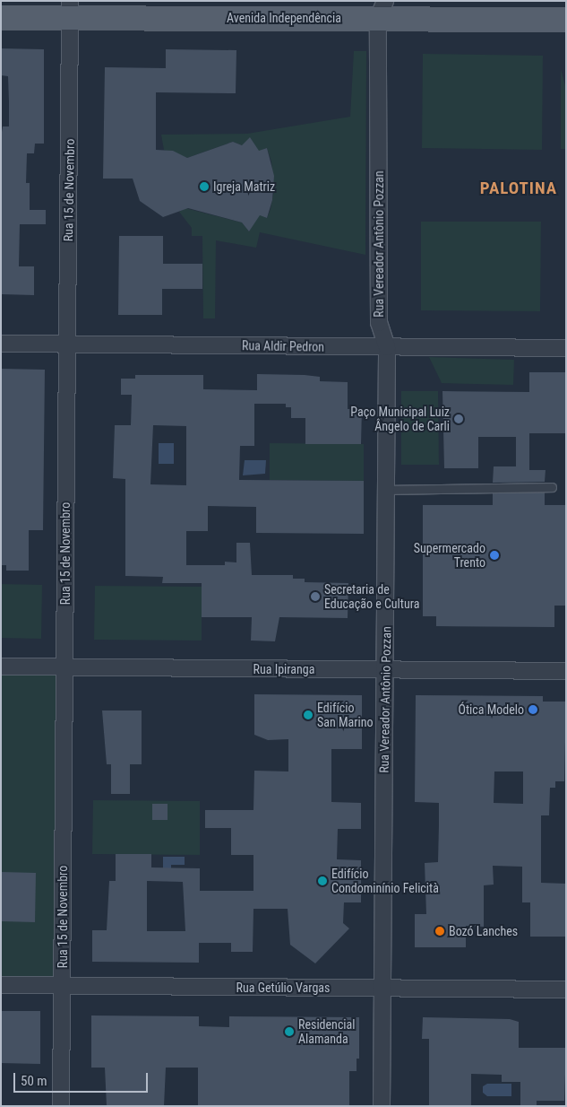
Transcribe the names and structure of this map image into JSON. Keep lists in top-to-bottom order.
{
  "streets": {
    "main road": ["Avenida Independência"],
    "street": [
      "Rua 15 de Novembro",
      "Rua Vereador Antônio Pozzan",
      "Rua Aldir Pedron",
      "Rua Ipiranga",
      "Rua Getúlio Vargas"
    ]
  },
  "crossings": [
    ["Avenida Independência", "Rua 15 de Novembro"],
    ["Avenida Independência", "Rua Vereador Antônio Pozzan"],
    ["Rua 15 de Novembro", "Rua Aldir Pedron"],
    ["Rua 15 de Novembro", "Rua Ipiranga"],
    ["Rua 15 de Novembro", "Rua Getúlio Vargas"],
    ["Rua Vereador Antônio Pozzan", "Rua Aldir Pedron"],
    ["Rua Vereador Antônio Pozzan", "Rua Ipiranga"],
    ["Rua Vereador Antônio Pozzan", "Rua Getúlio Vargas"]
  ],
  "districts": ["PALOTINA"],
  "places": [
    "Igreja Matriz",
    "Paço Municipal Luiz Ângelo de Carli",
    "Supermercado Trento",
    "Secretaria de Educação e Cultura",
    "Ótica Modelo",
    "Edifício San Marino",
    "Edifício Condominínio Felicità",
    "Bozó Lanches",
    "Residencial Alamanda"
  ],
  "scale_bar": "50 m"
}
